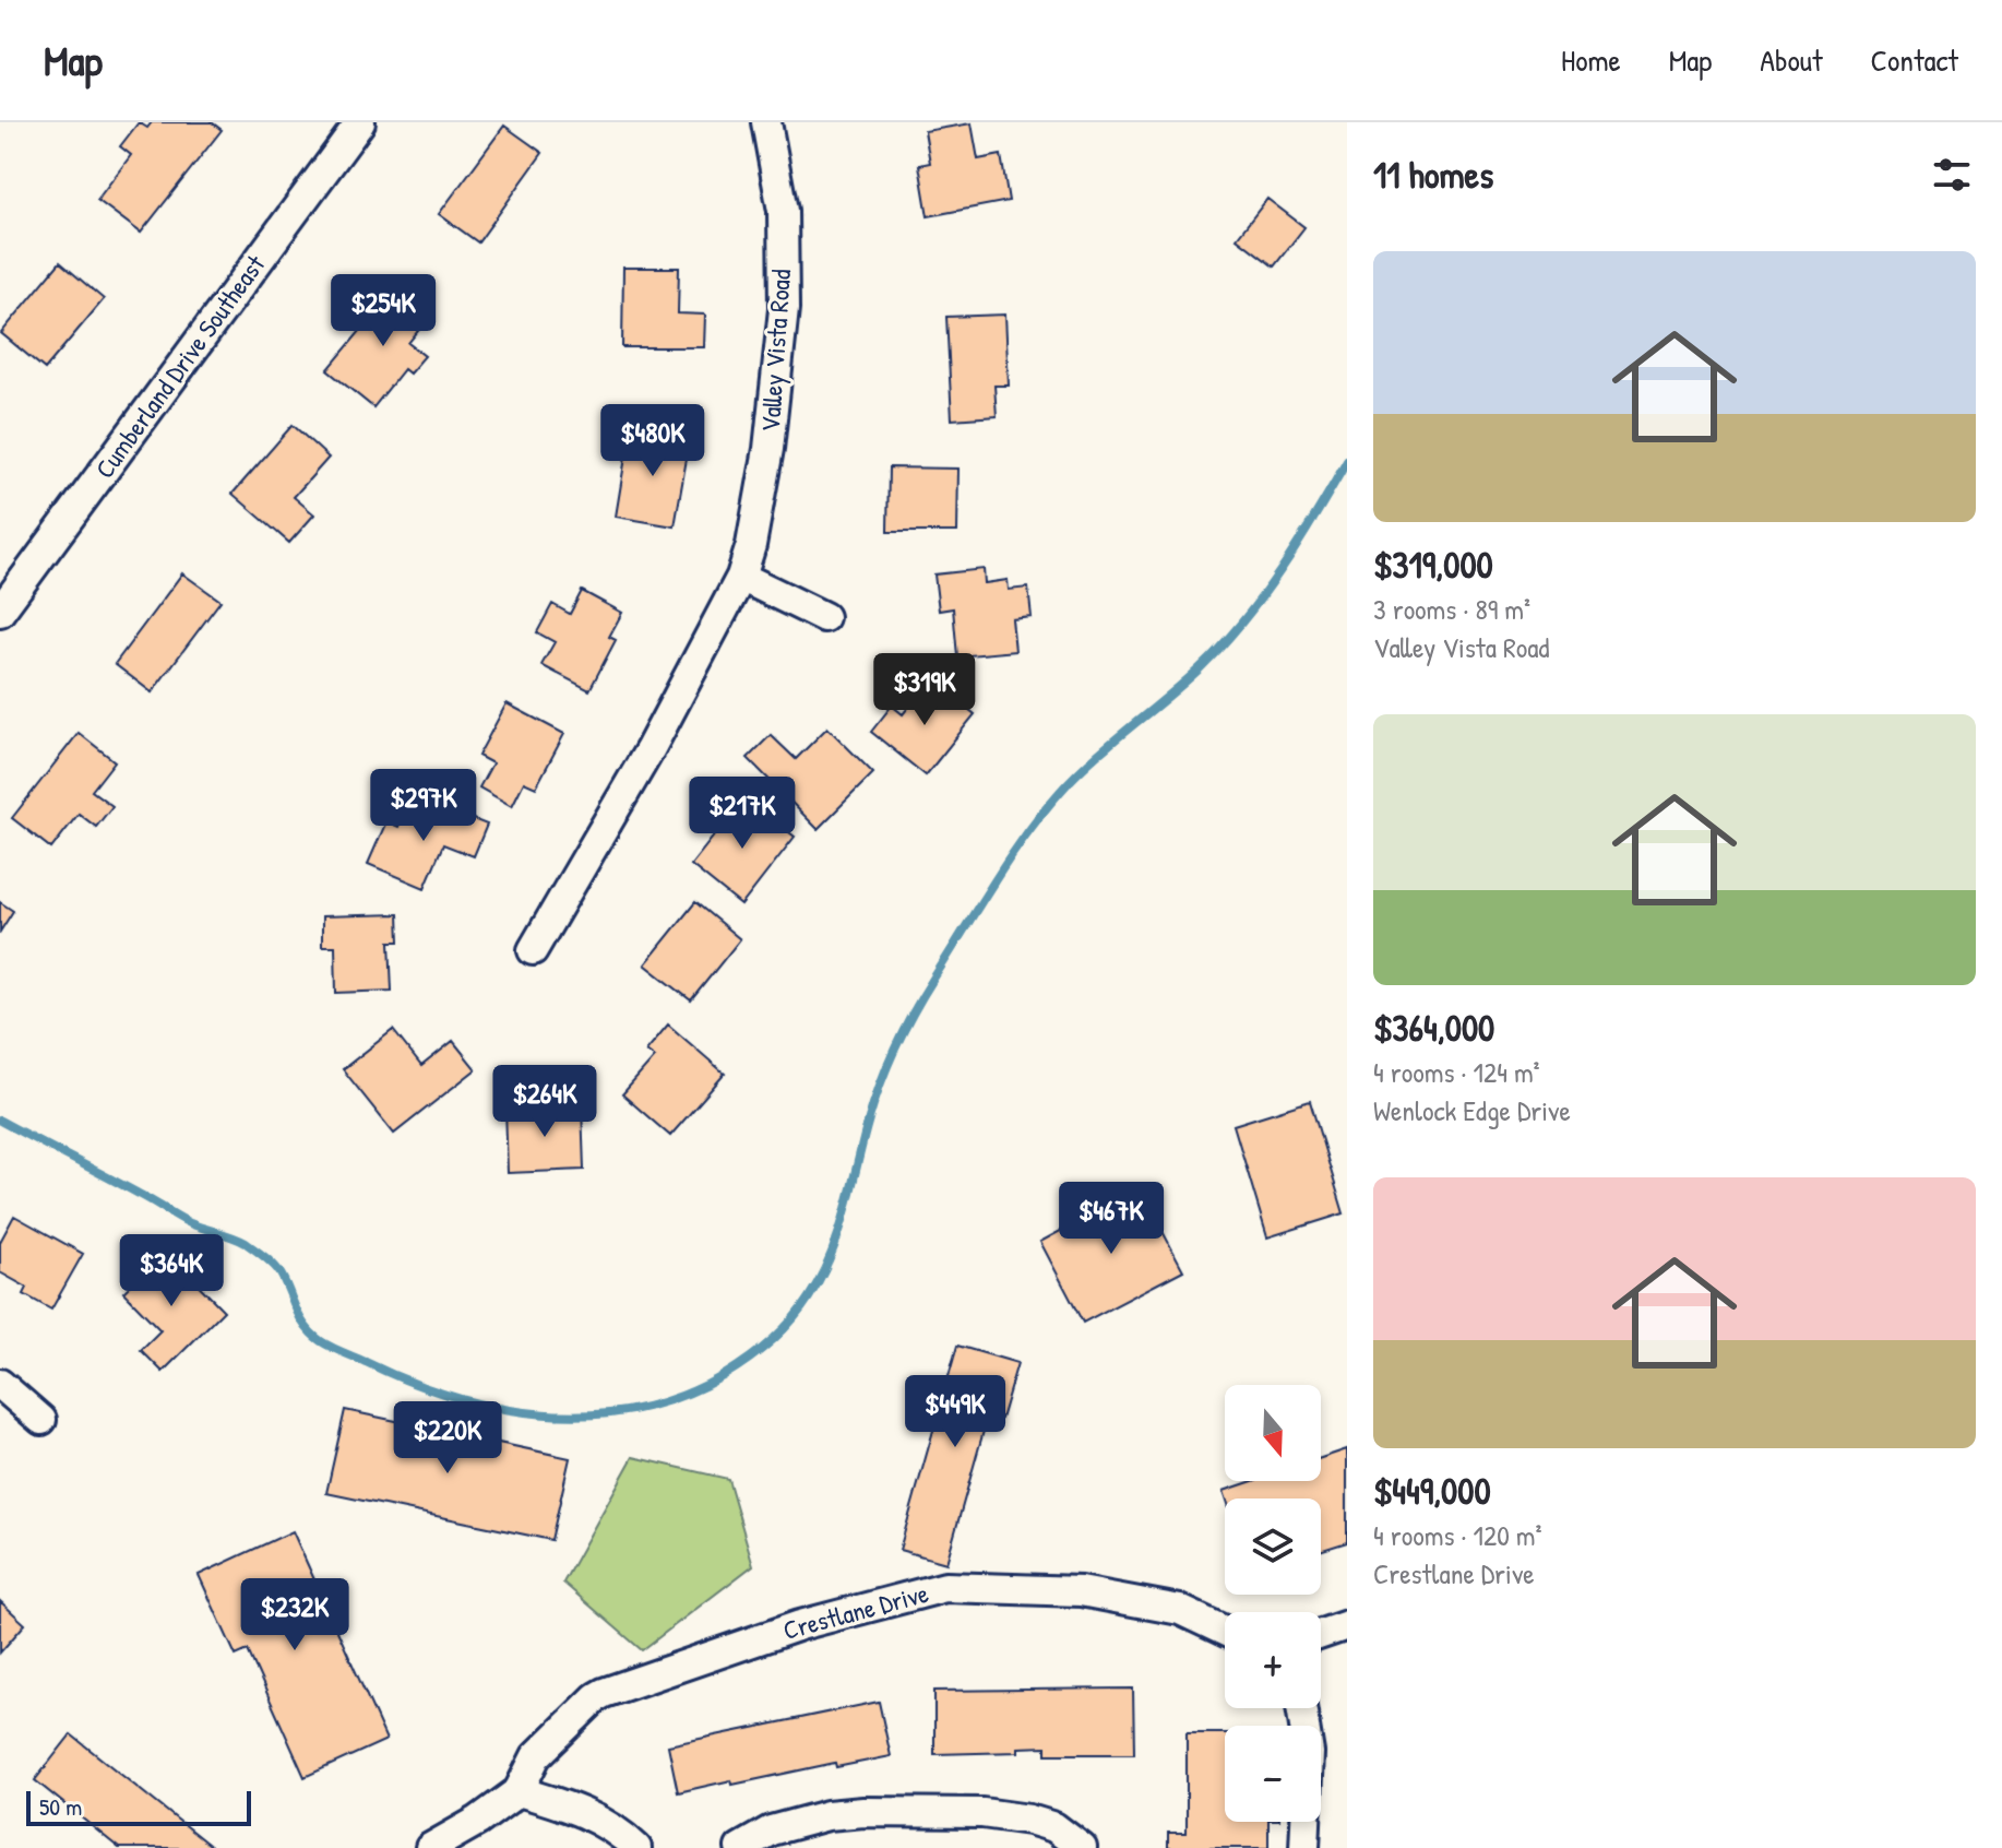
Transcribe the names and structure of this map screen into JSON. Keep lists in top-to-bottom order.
{
  "streets": {
    "street": ["Valley Vista Road", "Cumberland Drive Southeast", "Crestlane Drive"]
  },
  "scale_bar": "50 m",
  "north": "bottom",
  "page": {
    "header": "Map",
    "nav": [
      "Home",
      "Map",
      "About",
      "Contact"
    ],
    "heading": "11 homes",
    "list": [
      {
        "name": "$319,000",
        "note": "3 rooms · 89 m² · Valley Vista Road"
      },
      {
        "name": "$364,000",
        "note": "4 rooms · 124 m² · Wenlock Edge Drive"
      },
      {
        "name": "$449,000",
        "note": "4 rooms · 120 m² · Crestlane Drive"
      }
    ],
    "price": [
      "$254K",
      "$480K",
      "$319K",
      "$297K",
      "$217K",
      "$264K",
      "$467K",
      "$364K",
      "$449K",
      "$220K",
      "$232K"
    ],
    "map_buttons": ["+", "−"],
    "scale": "50 m"
  }
}
